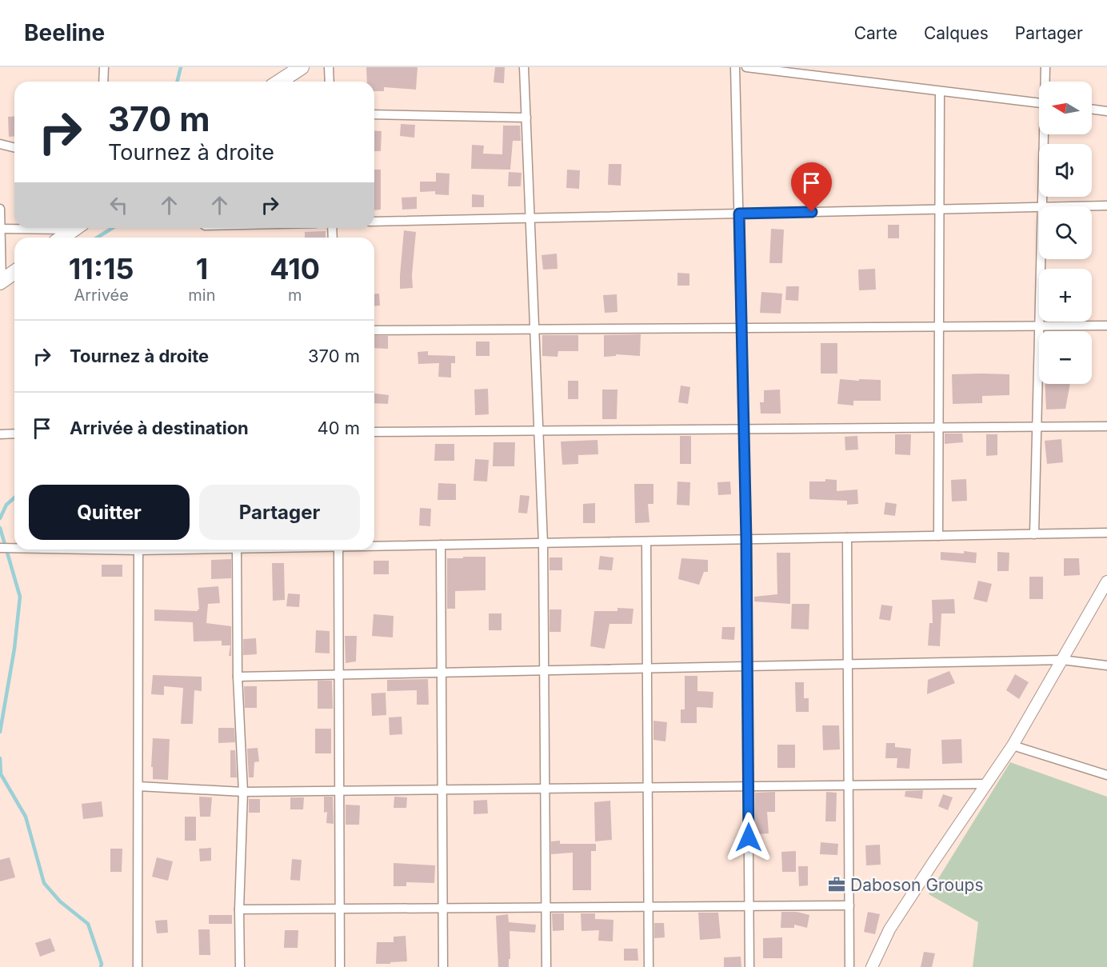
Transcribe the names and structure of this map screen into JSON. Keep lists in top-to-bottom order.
{
  "places": {
    "office": ["Daboson Groups"]
  },
  "north": "left",
  "page": {
    "header": "Beeline",
    "nav": ["Carte", "Calques", "Partager"],
    "map_buttons": ["+", "−"],
    "turn": ["370 m", "Tournez à droite"],
    "eta": [
      "11:15",
      "Arrivée",
      "1",
      "min",
      "410",
      "m"
    ],
    "list": [
      {
        "name": "Tournez à droite",
        "value": "370 m"
      },
      {
        "name": "Arrivée à destination",
        "value": "40 m"
      }
    ],
    "buttons": ["Quitter", "Partager"]
  }
}
